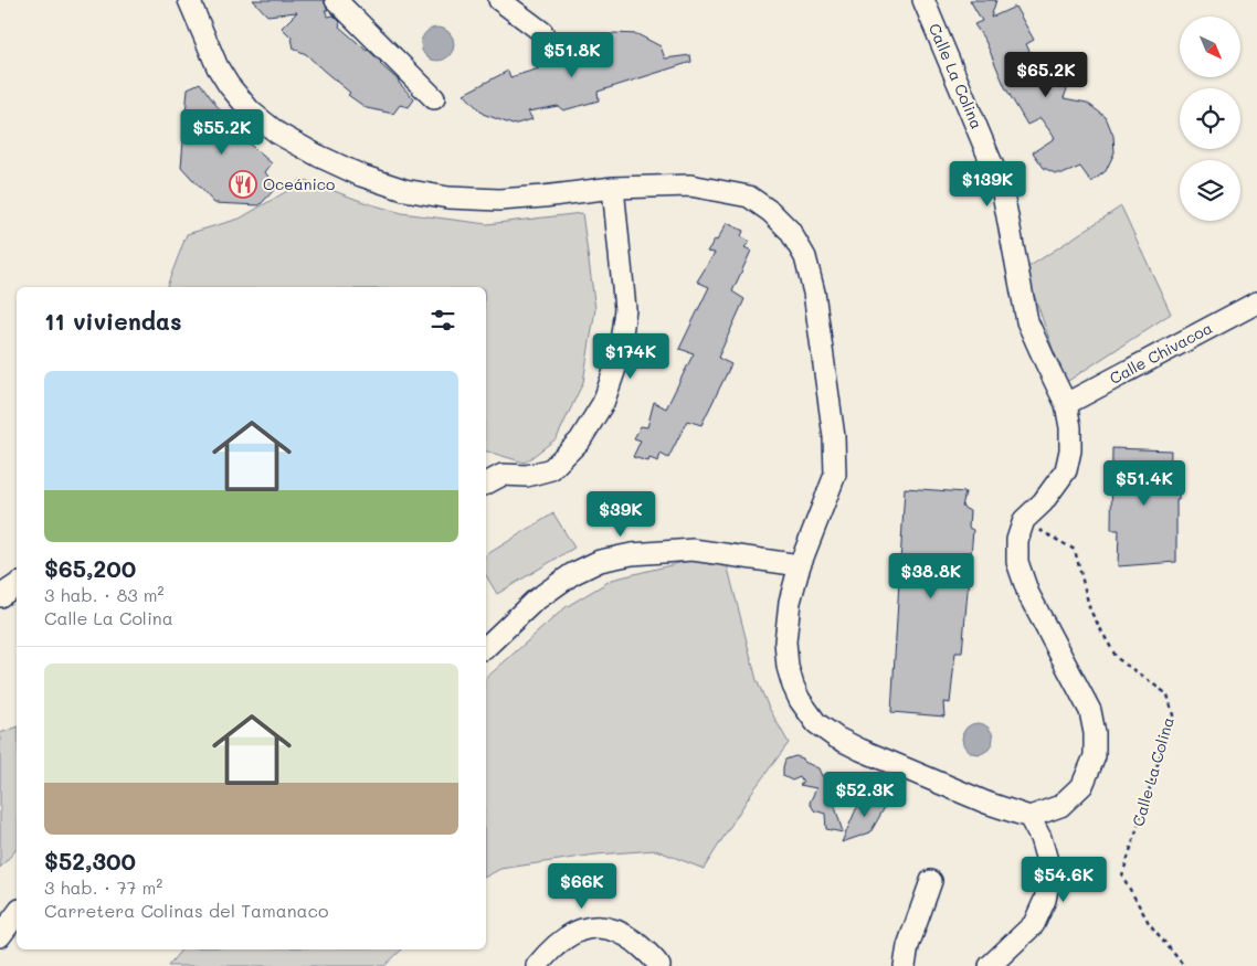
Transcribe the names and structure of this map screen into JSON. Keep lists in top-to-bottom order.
{
  "streets": {
    "street": ["Calle La Colina", "Calle Chivacoa"]
  },
  "crossings": [
    ["Calle La Colina", "Calle Chivacoa"]
  ],
  "places": {
    "restaurant": ["Oceánico"]
  },
  "north": "bottom right",
  "page": {
    "price": [
      "$51.8K",
      "$65.2K",
      "$55.2K",
      "$139K",
      "$174K",
      "$51.4K",
      "$39K",
      "$38.8K",
      "$52.3K",
      "$54.6K",
      "$66K"
    ],
    "heading": "11 viviendas",
    "list": [
      {
        "name": "$65,200",
        "note": "3 hab. · 83 m² · Calle La Colina"
      },
      {
        "name": "$52,300",
        "note": "3 hab. · 77 m² · Carretera Colinas del Tamanaco"
      }
    ]
  }
}
